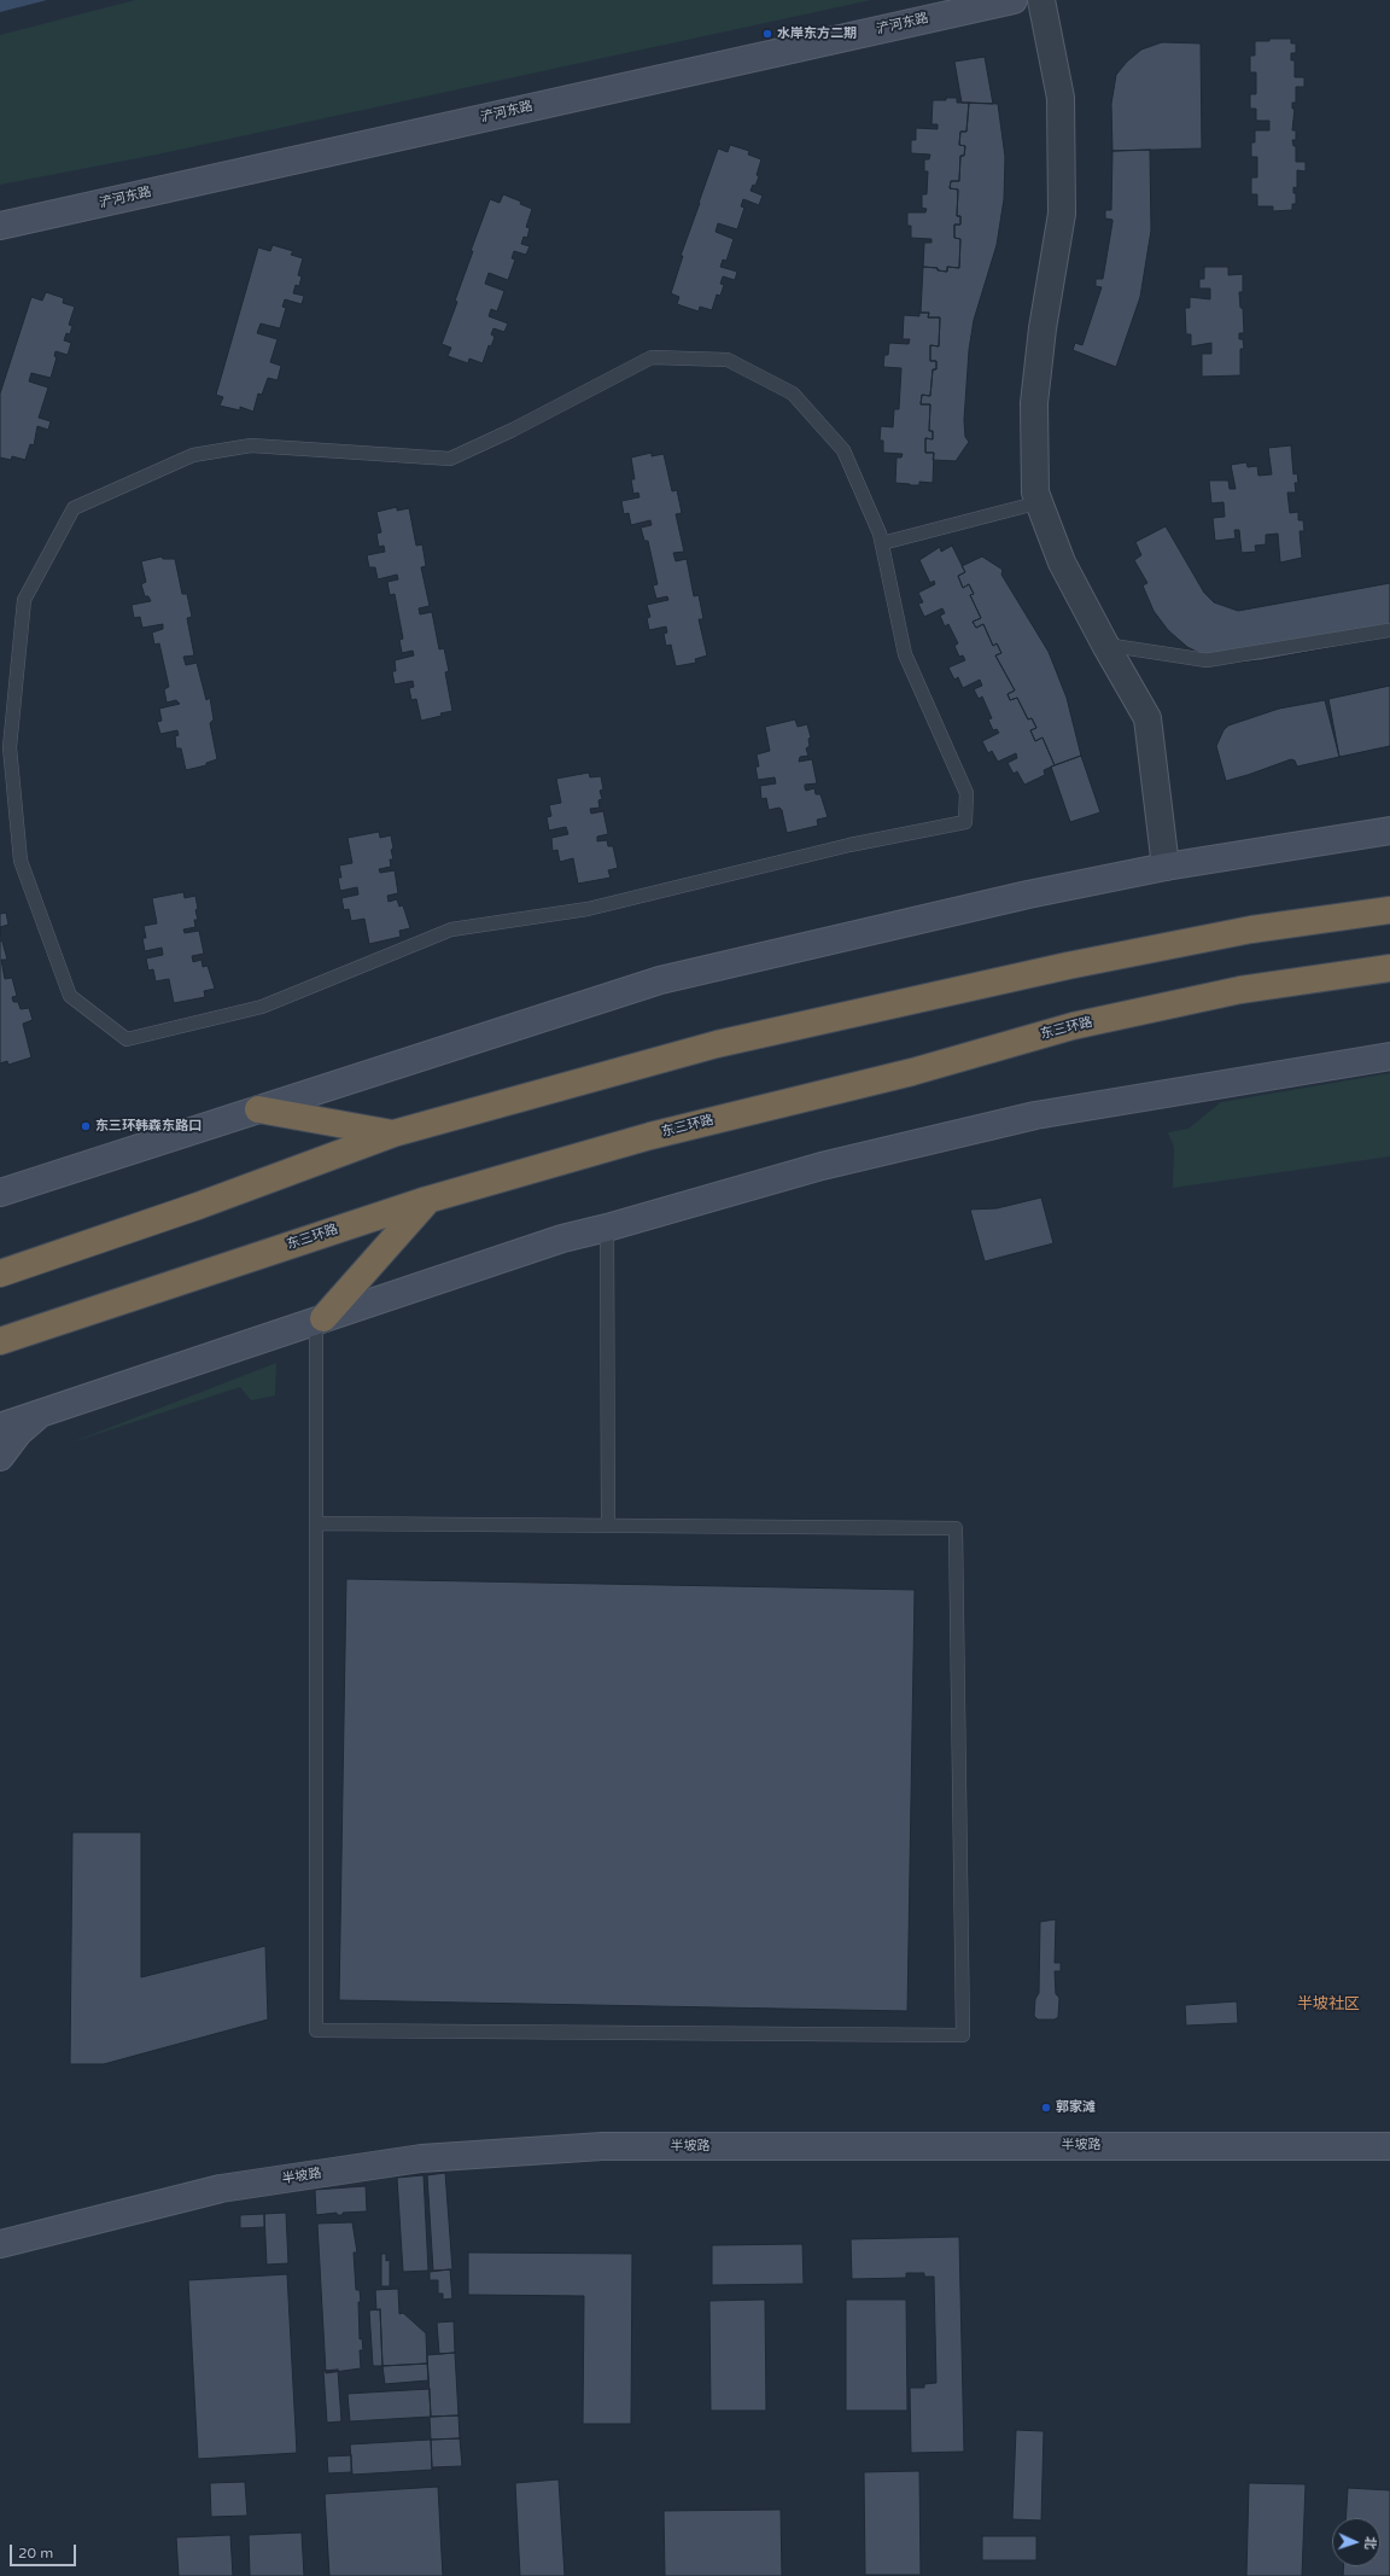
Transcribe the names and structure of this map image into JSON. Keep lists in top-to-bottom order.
{
  "streets": {
    "highway": ["东三环路"],
    "main road": ["浐河东路", "半坡路"]
  },
  "districts": ["半坡社区"],
  "places": ["水岸东方二期", "东三环韩森东路口", "郭家滩"],
  "scale_bar": "20 m",
  "north": "right"
}
